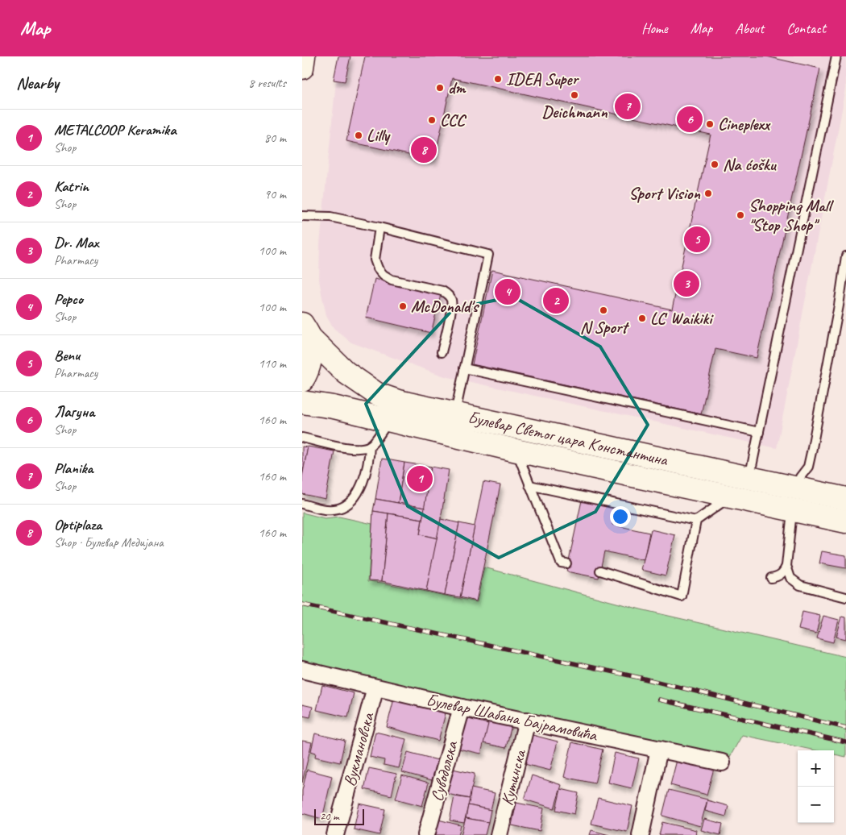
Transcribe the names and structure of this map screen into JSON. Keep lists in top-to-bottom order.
{
  "streets": {
    "main road": ["Булевар Светог цара Константина"],
    "street": [
      "Булевар Шабана Бајрамовића",
      "Вукмановска",
      "Суводолска",
      "Кутинска"
    ]
  },
  "crossings": [
    ["Булевар Шабана Бајрамовића", "Вукмановска"],
    ["Булевар Шабана Бајрамовића", "Суводолска"],
    ["Булевар Шабана Бајрамовића", "Кутинска"]
  ],
  "places": [
    "IDEA Super",
    "dm",
    "Deichmann",
    "CCC",
    "Cineplexx",
    "Lilly",
    "Na ćošku",
    "Sport Vision",
    "Shopping Mall \"Stop Shop\"",
    "McDonald's",
    "N Sport",
    "LC Waikiki"
  ],
  "scale_bar": "20 m",
  "page": {
    "header": "Map",
    "nav": [
      "Home",
      "Map",
      "About",
      "Contact"
    ],
    "heading": ["Nearby", "8 results"],
    "pins": [
      "7",
      "6",
      "8",
      "5",
      "3",
      "4",
      "2",
      "1"
    ],
    "list": [
      {
        "mark": "1",
        "name": "METALCOOP Keramika",
        "note": "Shop",
        "value": "80 m"
      },
      {
        "mark": "2",
        "name": "Katrin",
        "note": "Shop",
        "value": "90 m"
      },
      {
        "mark": "3",
        "name": "Dr. Max",
        "note": "Pharmacy",
        "value": "100 m"
      },
      {
        "mark": "4",
        "name": "Pepco",
        "note": "Shop",
        "value": "100 m"
      },
      {
        "mark": "5",
        "name": "Benu",
        "note": "Pharmacy",
        "value": "110 m"
      },
      {
        "mark": "6",
        "name": "Лагуна",
        "note": "Shop",
        "value": "160 m"
      },
      {
        "mark": "7",
        "name": "Planika",
        "note": "Shop",
        "value": "160 m"
      },
      {
        "mark": "8",
        "name": "Optiplaza",
        "note": "Shop · Булевар Медијана",
        "value": "160 m"
      }
    ],
    "map_buttons": ["+", "−"],
    "scale": "20 m"
  }
}
